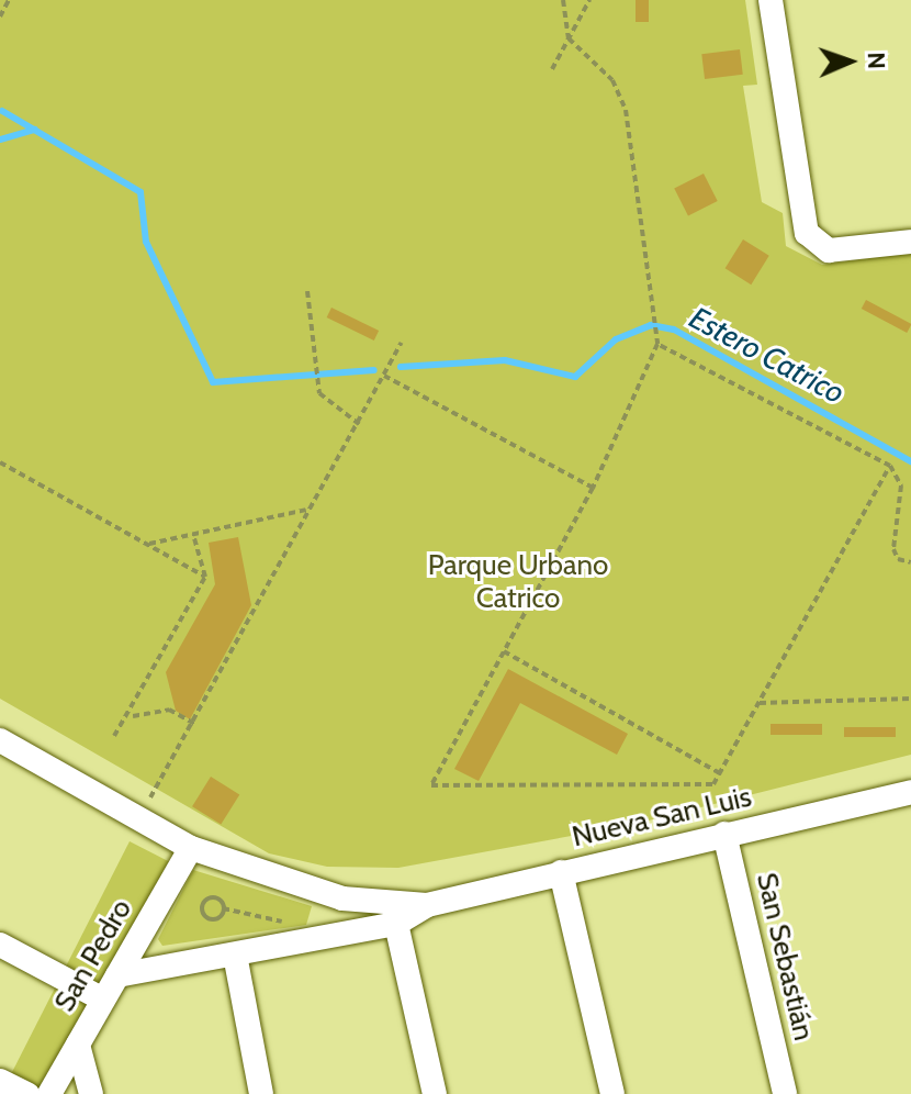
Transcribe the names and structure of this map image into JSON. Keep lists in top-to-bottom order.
{
  "streets": {
    "street": ["Nueva San Luis", "San Pedro", "San Sebastián"]
  },
  "crossings": [
    ["Nueva San Luis", "San Pedro"],
    ["Nueva San Luis", "San Sebastián"]
  ],
  "water": ["Estero Catrico"],
  "parks": ["Parque Urbano Catrico"],
  "north": "right"
}
